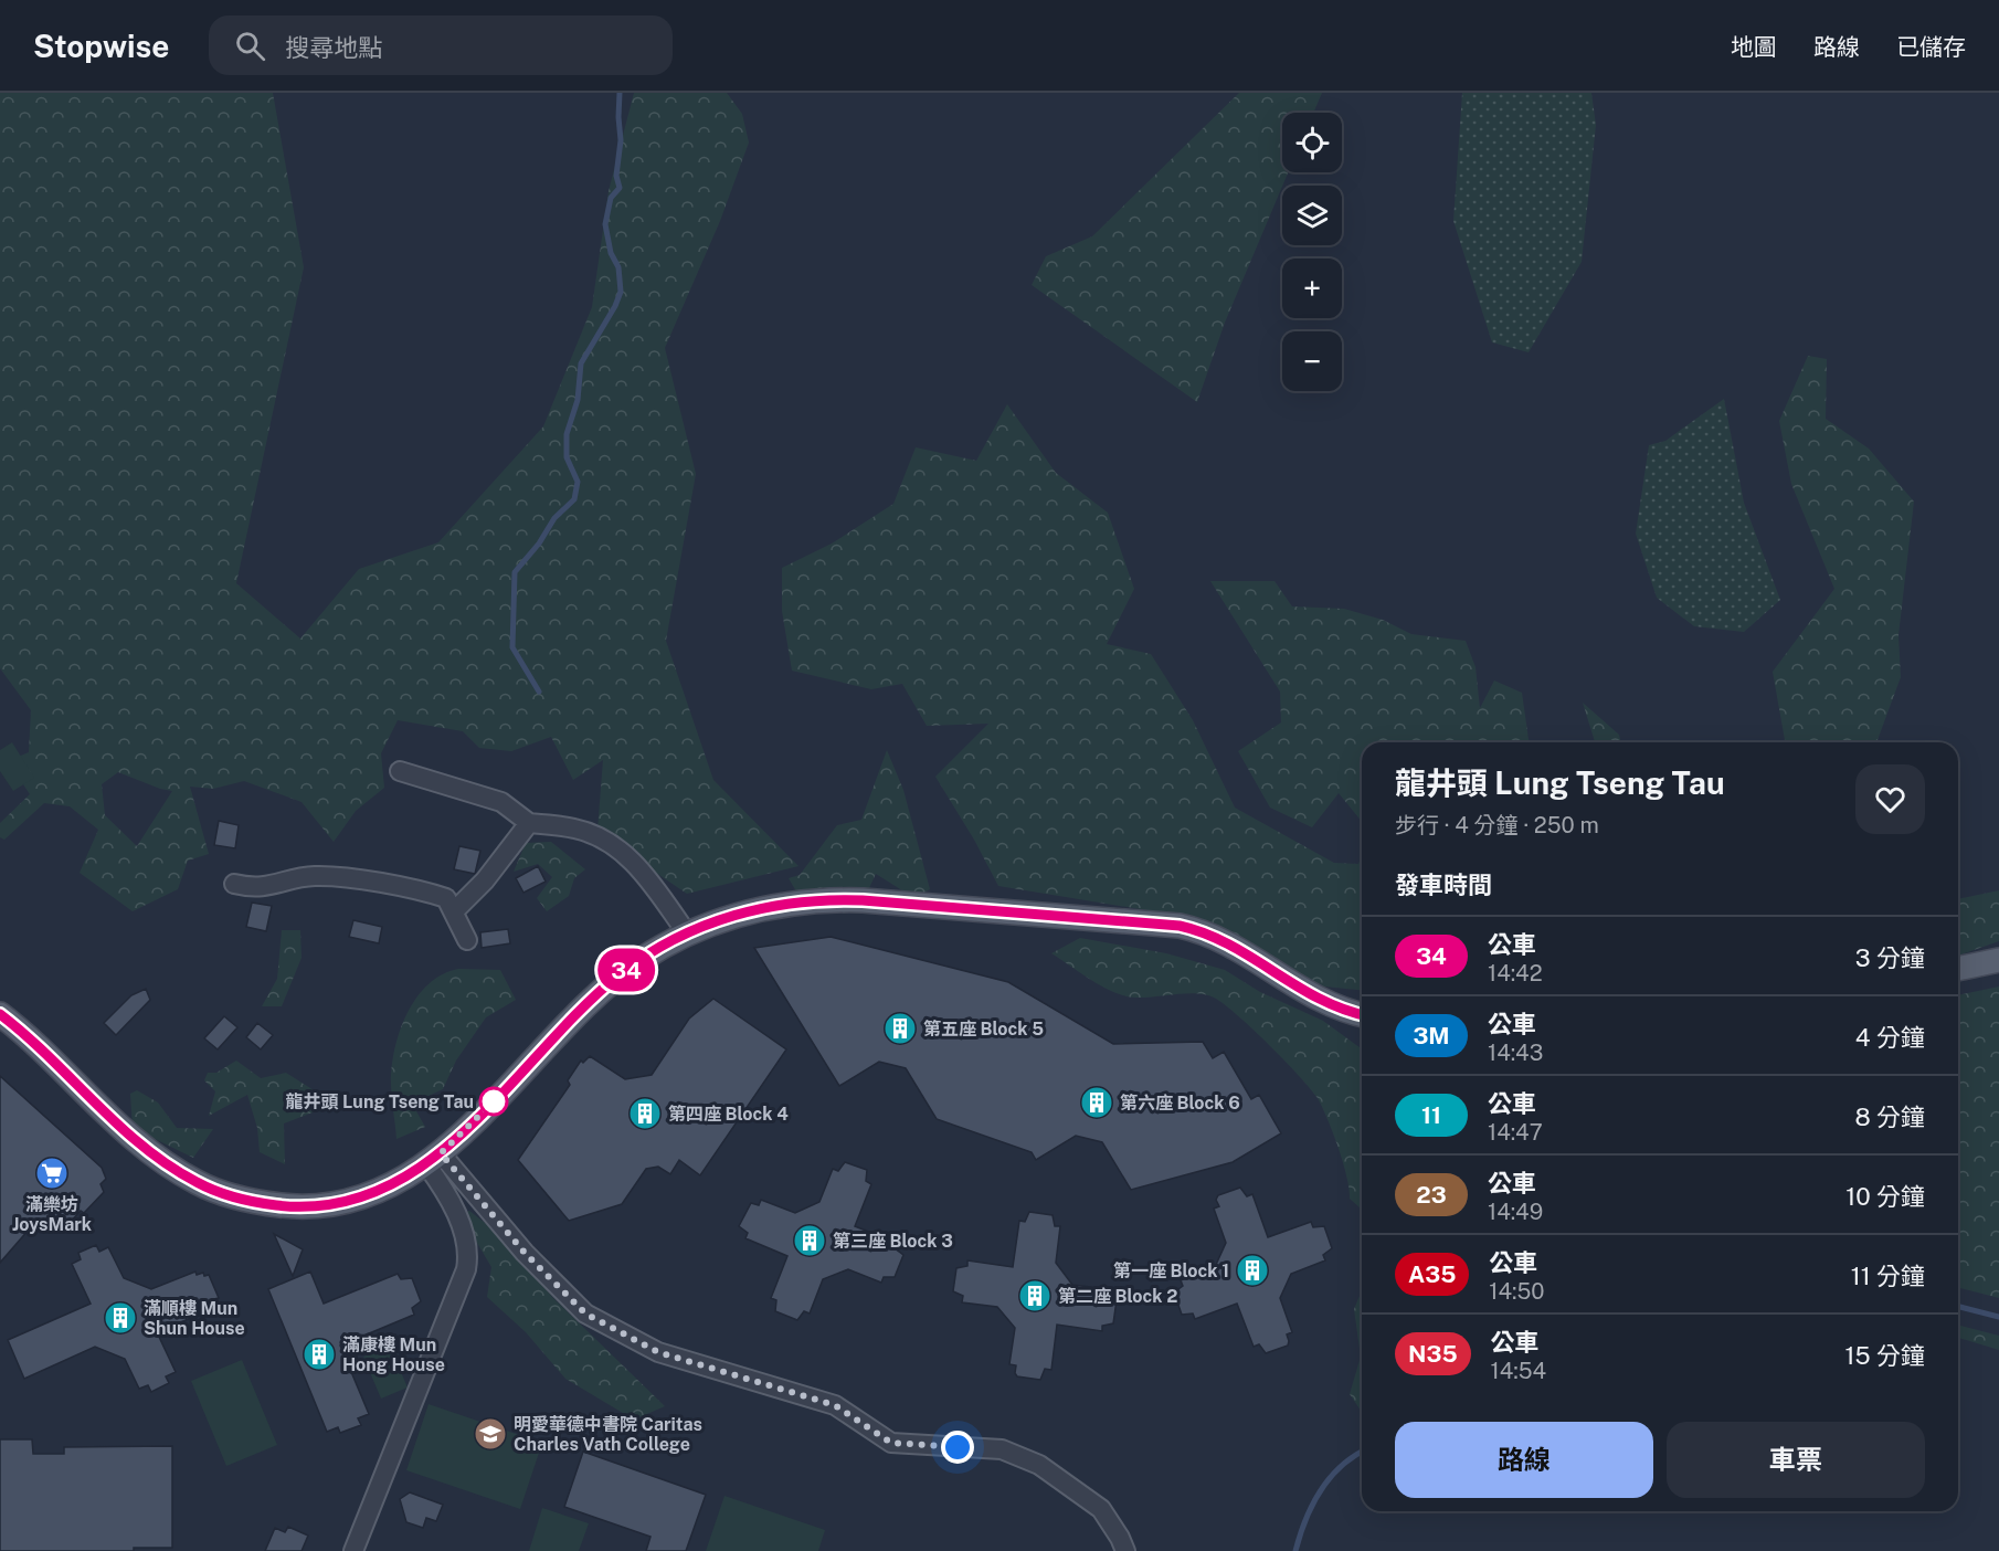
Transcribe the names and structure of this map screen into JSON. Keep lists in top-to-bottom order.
{
  "places": {
    "building": [
      "第五座 Block 5",
      "第六座 Block 6",
      "第四座 Block 4",
      "第三座 Block 3",
      "第一座 Block 1",
      "第二座 Block 2",
      "滿順樓 Mun Shun House",
      "滿康樓 Mun Hong House"
    ],
    "other": ["龍井頭 Lung Tseng Tau"],
    "supermarket": ["滿樂坊 JoysMark"],
    "school or university": ["明愛華德中書院 Caritas Charles Vath College"]
  },
  "lines": ["bus line 34"],
  "page": {
    "header": "Stopwise",
    "search": "搜尋地點",
    "nav": ["地圖", "路線", "已儲存"],
    "on_map": "34",
    "map_buttons": ["+", "−"],
    "heading": [
      ["龍井頭 Lung Tseng Tau", "步行 · 4 分鐘 · 250 m"],
      "發車時間"
    ],
    "list": [
      {
        "mark": "34",
        "name": "公車",
        "note": "14:42",
        "value": "3 分鐘"
      },
      {
        "mark": "3M",
        "name": "公車",
        "note": "14:43",
        "value": "4 分鐘"
      },
      {
        "mark": "11",
        "name": "公車",
        "note": "14:47",
        "value": "8 分鐘"
      },
      {
        "mark": "23",
        "name": "公車",
        "note": "14:49",
        "value": "10 分鐘"
      },
      {
        "mark": "A35",
        "name": "公車",
        "note": "14:50",
        "value": "11 分鐘"
      },
      {
        "mark": "N35",
        "name": "公車",
        "note": "14:54",
        "value": "15 分鐘"
      }
    ],
    "buttons": ["路線", "車票"]
  }
}
